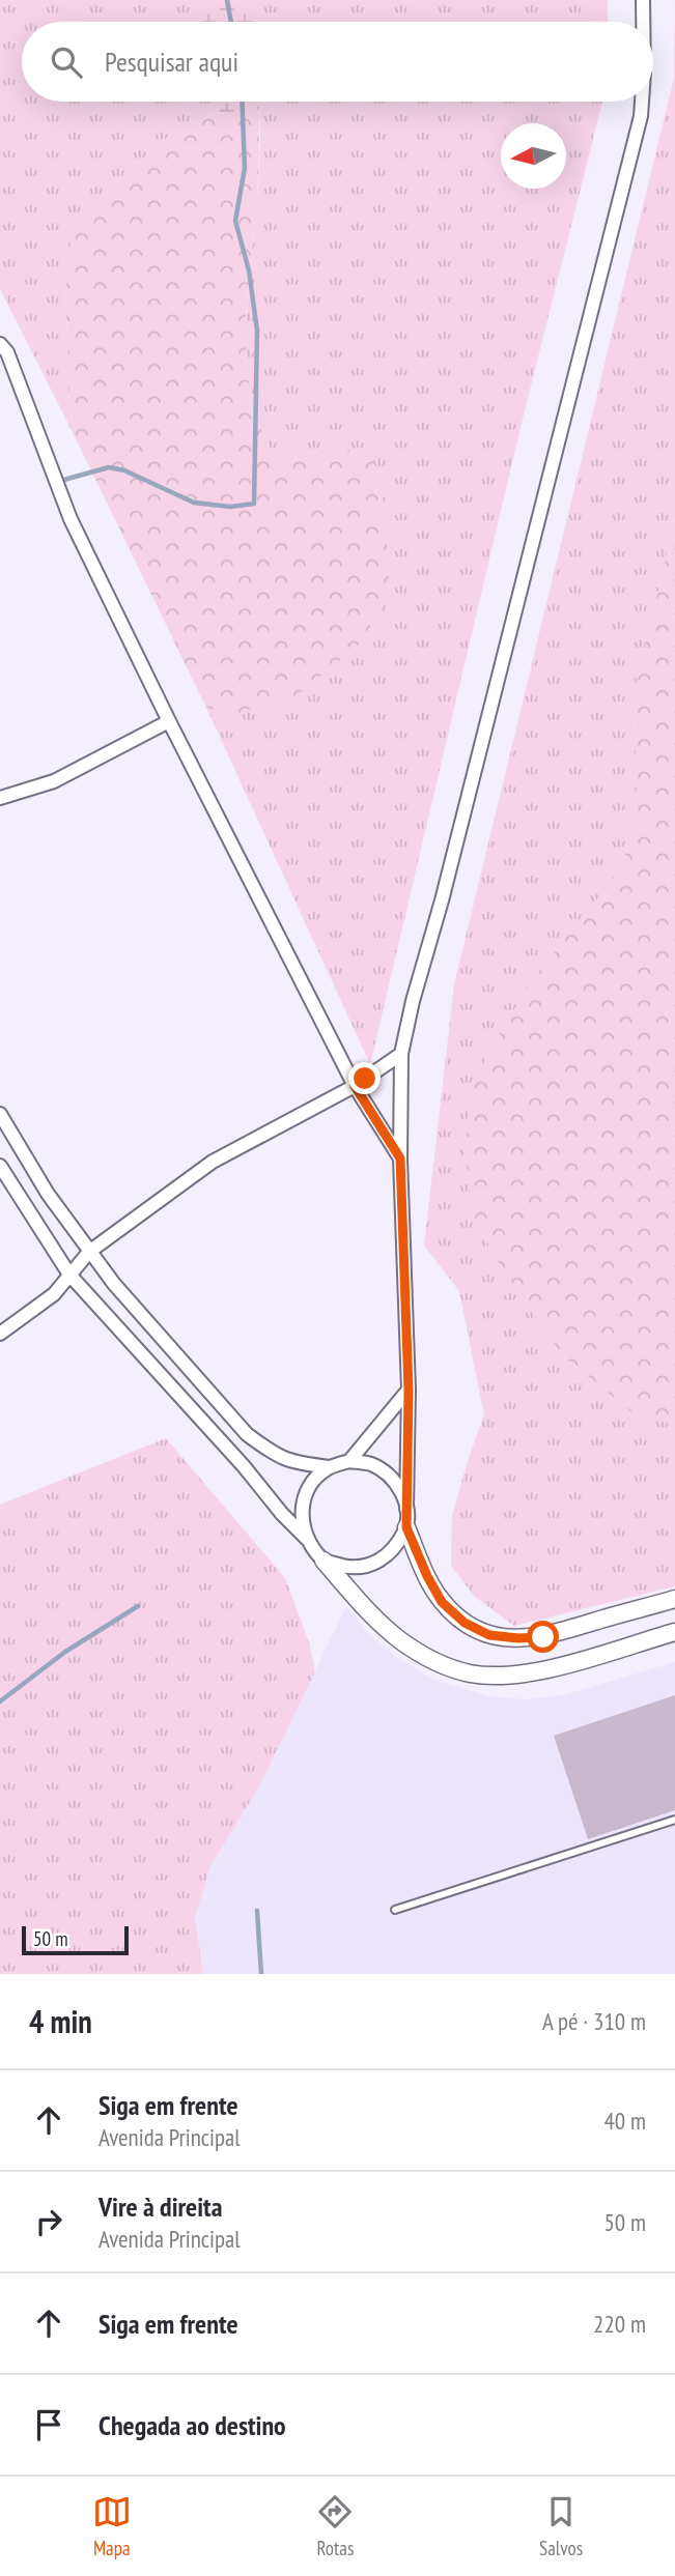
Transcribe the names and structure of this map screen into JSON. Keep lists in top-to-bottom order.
{
  "scale_bar": "50 m",
  "north": "left",
  "page": {
    "search": "Pesquisar aqui",
    "scale": "50 m",
    "heading": ["4 min", "A pé · 310 m"],
    "list": [
      ["Siga em frente", "Avenida Principal", "40 m"],
      ["Vire à direita", "Avenida Principal", "50 m"],
      ["Siga em frente", "220 m"],
      "Chegada ao destino"
    ],
    "nav": ["Mapa", "Rotas", "Salvos"]
  }
}
